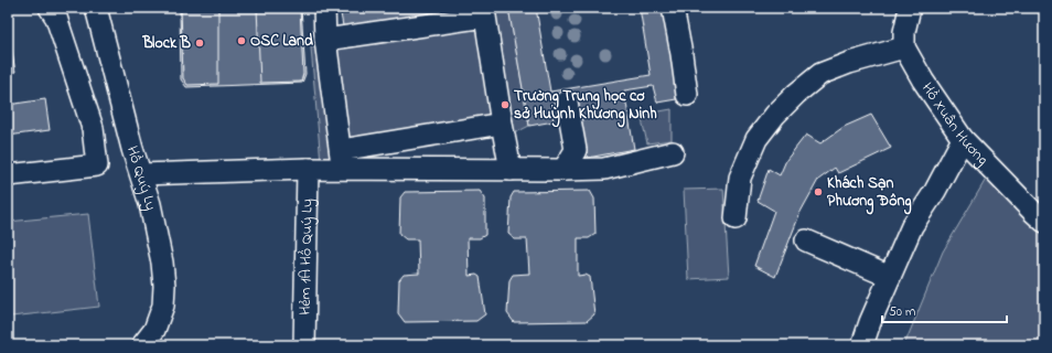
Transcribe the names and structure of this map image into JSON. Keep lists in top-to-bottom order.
{
  "streets": {
    "street": ["Hồ Xuân Hương", "Hồ Quý Ly", "Hẻm 1A Hồ Quý Ly"]
  },
  "places": [
    "OSC Land",
    "Block B",
    "Trường Trung học cơ sở Huỳnh Khương Ninh",
    "Khách Sạn Phương Đông"
  ],
  "scale_bar": "50 m"
}
